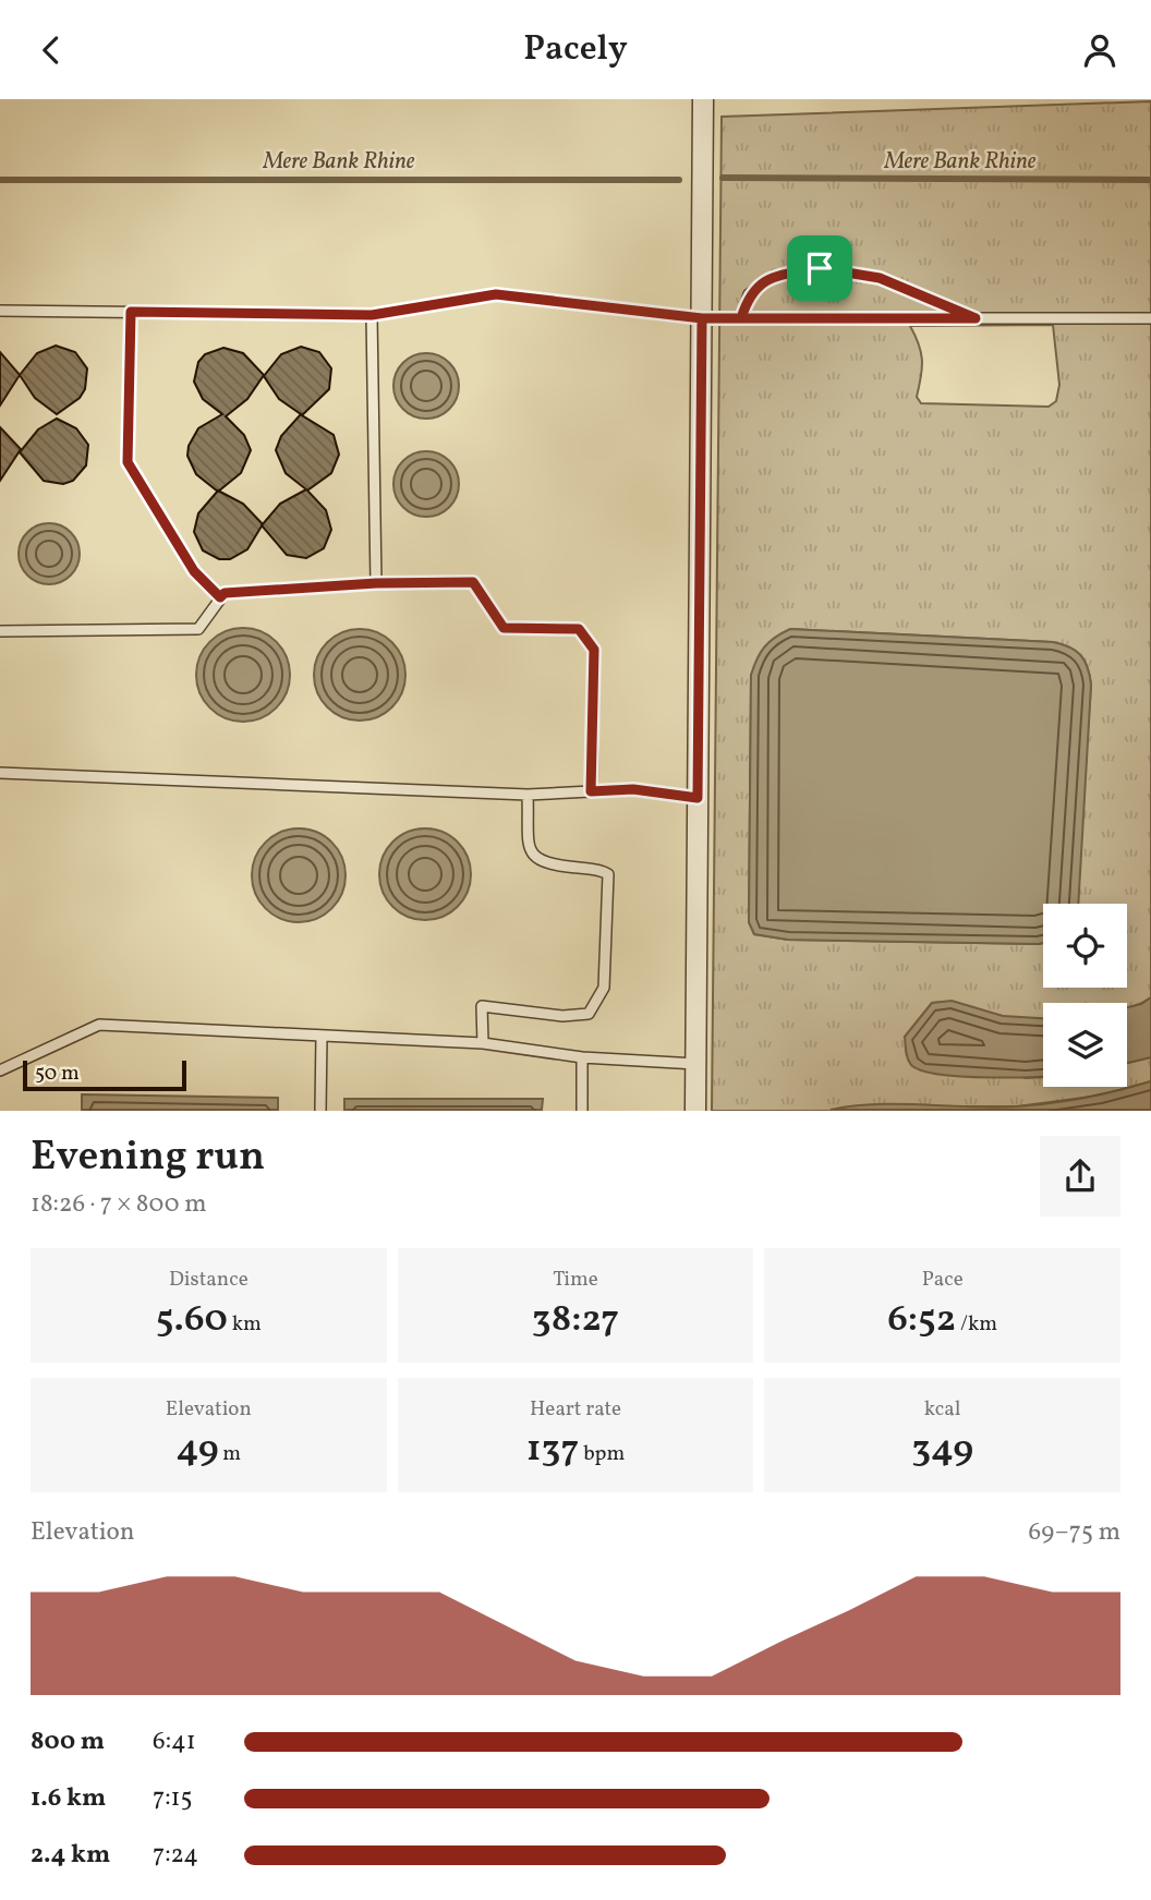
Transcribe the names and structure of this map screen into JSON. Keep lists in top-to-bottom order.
{
  "water": ["Mere Bank Rhine"],
  "scale_bar": "50 m",
  "page": {
    "header": "Pacely",
    "scale": "50 m",
    "heading": ["Evening run", "18:26 · 7 × 800 m"],
    "stats": [
      ["Distance", "5.60 km"],
      ["Time", "38:27"],
      ["Pace", "6:52 /km"],
      ["Elevation", "49 m"],
      ["Heart rate", "137 bpm"],
      ["kcal", "349"]
    ],
    "chart": ["Elevation", "69–75 m"],
    "list": [
      {
        "name": "800 m",
        "note": "6:41"
      },
      {
        "name": "1.6 km",
        "note": "7:15"
      },
      {
        "name": "2.4 km",
        "note": "7:24"
      }
    ]
  }
}
